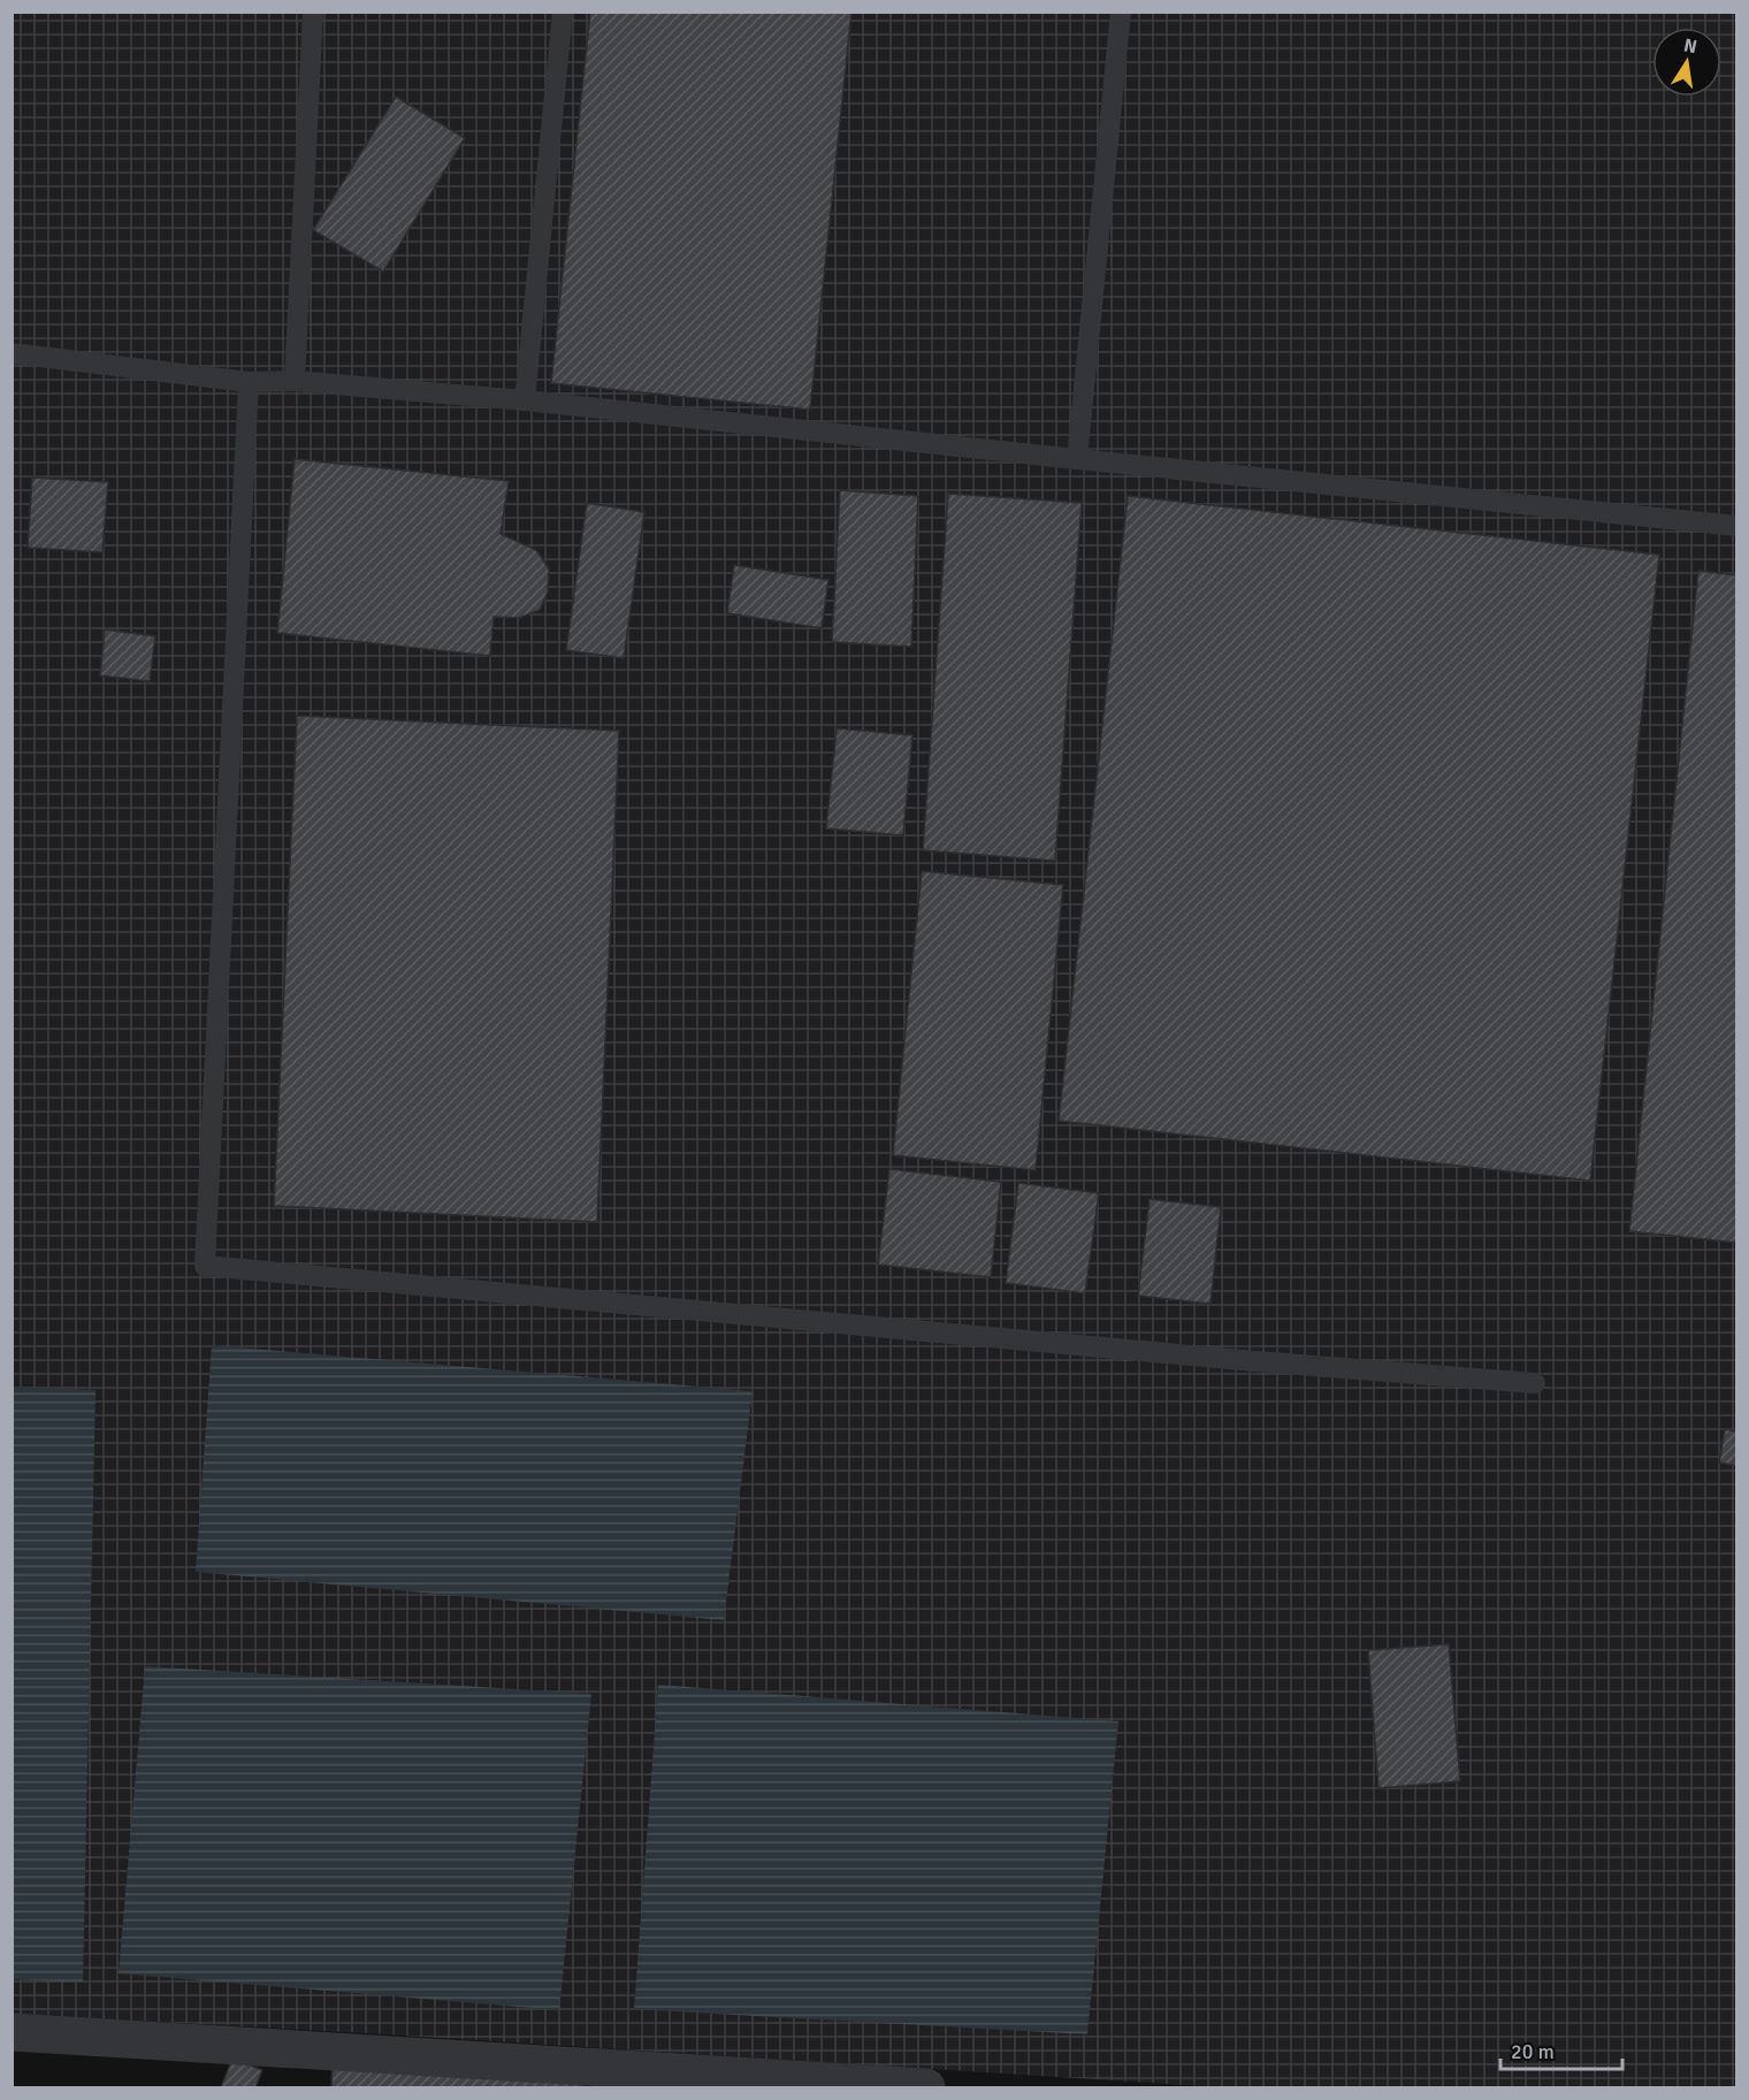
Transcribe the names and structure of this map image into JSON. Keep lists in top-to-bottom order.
{
  "scale_bar": "20 m",
  "north": "top"
}
